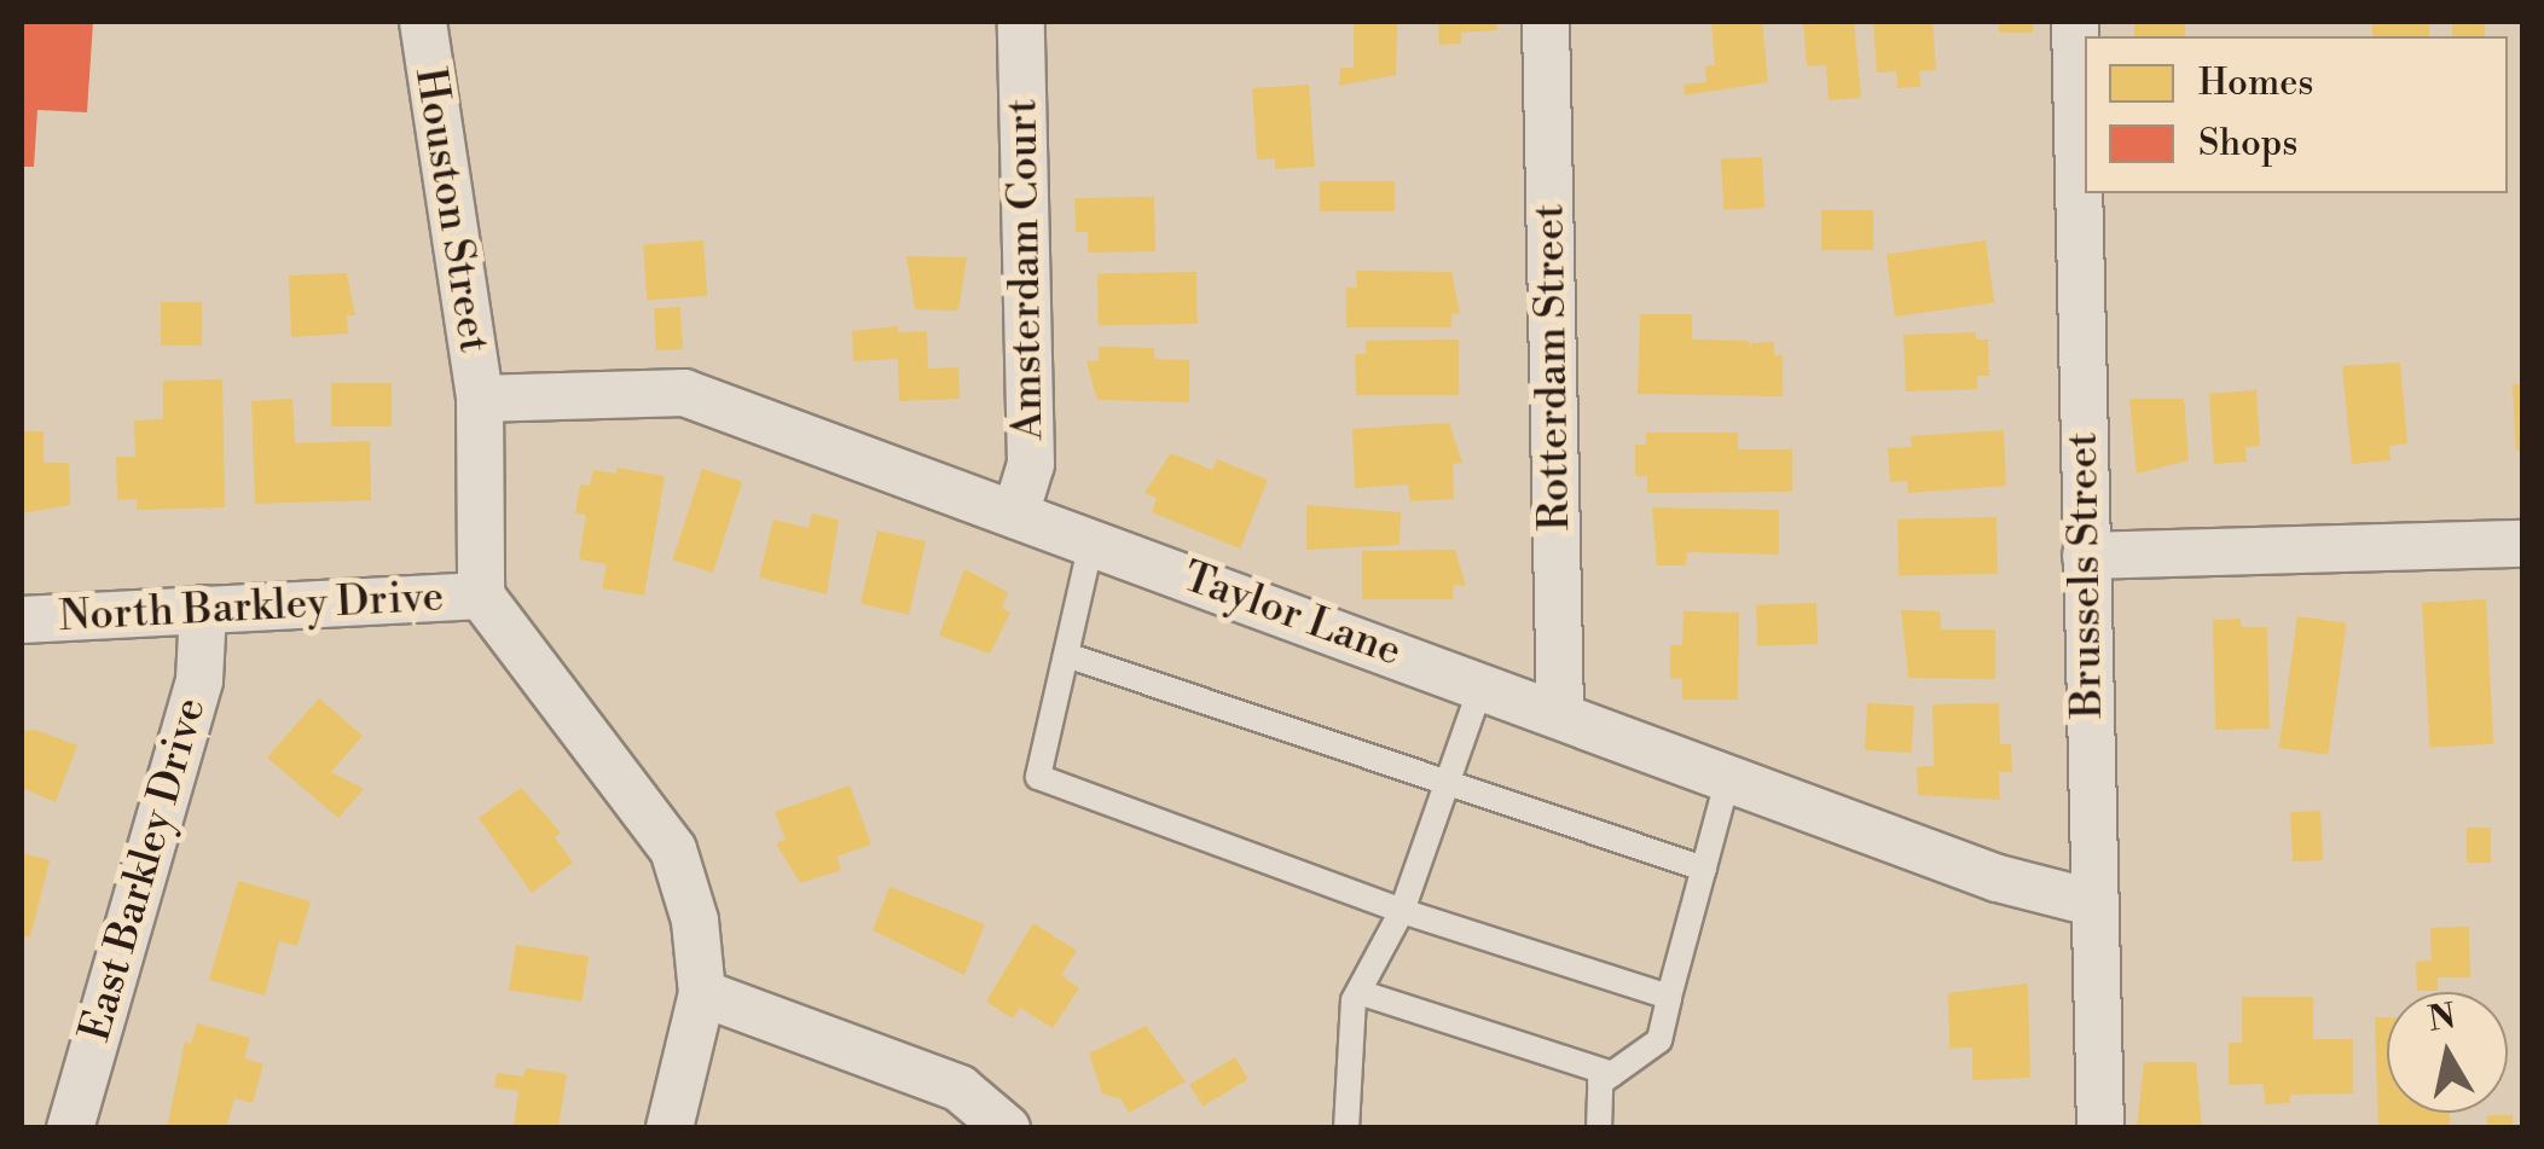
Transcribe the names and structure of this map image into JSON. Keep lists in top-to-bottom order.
{
  "streets": {
    "street": [
      "Houston Street",
      "Amsterdam Court",
      "Rotterdam Street",
      "Brussels Street",
      "North Barkley Drive",
      "Taylor Lane",
      "East Barkley Drive"
    ]
  },
  "crossings": [
    ["Houston Street", "North Barkley Drive"],
    ["Houston Street", "Taylor Lane"],
    ["Amsterdam Court", "Taylor Lane"],
    ["Rotterdam Street", "Taylor Lane"],
    ["Brussels Street", "Taylor Lane"],
    ["North Barkley Drive", "East Barkley Drive"]
  ],
  "legend": ["Homes", "Shops"],
  "north": "top"
}
